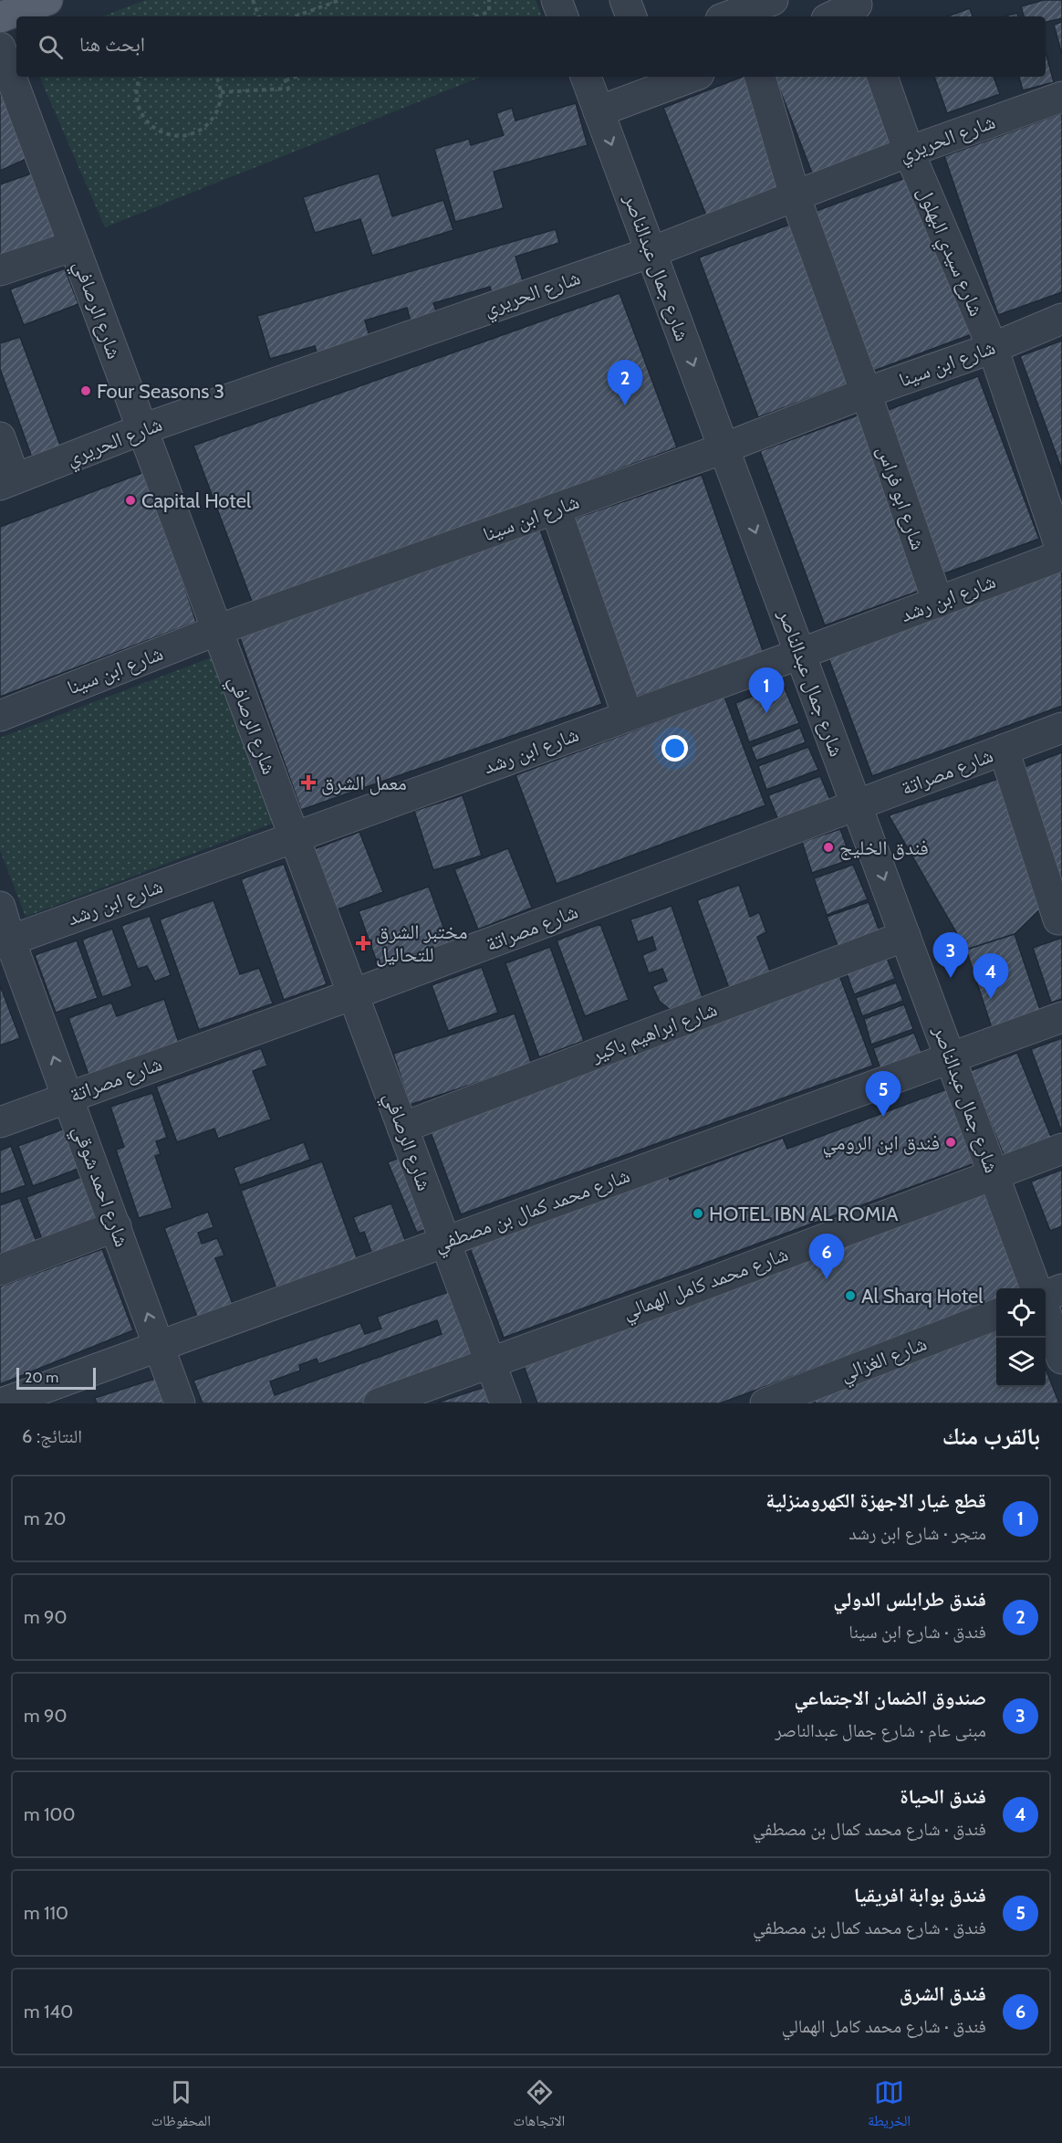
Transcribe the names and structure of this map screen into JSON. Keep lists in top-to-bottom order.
{
  "streets": {
    "street": [
      "شارع الحريري",
      "شارع سيدي البهلول",
      "شارع جمال عبدالناصر",
      "شارع الرصافي",
      "شارع ابن سينا",
      "شارع ابو فراس",
      "شارع ابن رشد",
      "شارع مصراتة",
      "شارع ابراهيم باكير",
      "شارع احمد شوقي",
      "شارع محمد كمال بن مصطفي",
      "شارع محمد كامل الهمالي",
      "شارع الغزالي"
    ]
  },
  "crossings": [
    ["شارع الحريري", "شارع سيدي البهلول"],
    ["شارع الحريري", "شارع جمال عبدالناصر"],
    ["شارع الحريري", "شارع الرصافي"],
    ["شارع الحريري", "شارع ابو فراس"],
    ["شارع سيدي البهلول", "شارع ابن سينا"],
    ["شارع سيدي البهلول", "شارع ابن رشد"],
    ["شارع جمال عبدالناصر", "شارع ابن سينا"],
    ["شارع جمال عبدالناصر", "شارع ابن رشد"],
    ["شارع جمال عبدالناصر", "شارع مصراتة"],
    ["شارع جمال عبدالناصر", "شارع ابراهيم باكير"],
    ["شارع جمال عبدالناصر", "شارع محمد كمال بن مصطفي"],
    ["شارع جمال عبدالناصر", "شارع محمد كامل الهمالي"],
    ["شارع الرصافي", "شارع ابن سينا"],
    ["شارع الرصافي", "شارع ابن رشد"],
    ["شارع الرصافي", "شارع مصراتة"],
    ["شارع الرصافي", "شارع ابراهيم باكير"],
    ["شارع الرصافي", "شارع محمد كمال بن مصطفي"],
    ["شارع الرصافي", "شارع محمد كامل الهمالي"],
    ["شارع ابن سينا", "شارع ابو فراس"],
    ["شارع ابو فراس", "شارع ابن رشد"],
    ["شارع ابن رشد", "شارع احمد شوقي"],
    ["شارع مصراتة", "شارع احمد شوقي"],
    ["شارع احمد شوقي", "شارع محمد كمال بن مصطفي"]
  ],
  "one_way": ["شارع احمد شوقي"],
  "places": {
    "other": [
      "Four Seasons 3",
      "Capital Hotel",
      "فندق الخليج",
      "فندق ابن الرومي",
      "HOTEL IBN AL ROMIA",
      "Al Sharq Hotel"
    ],
    "health": ["معمل الشرق", "مختبر الشرق للتحاليل"]
  },
  "scale_bar": "20 m",
  "page": {
    "search": "ابحث هنا",
    "pins": [
      "2",
      "1",
      "3",
      "4",
      "5",
      "6"
    ],
    "scale": "20 m",
    "heading": ["بالقرب منك", "النتائج: 6"],
    "list": [
      {
        "mark": "1",
        "name": "قطع غيار الاجهزة الكهرومنزلية",
        "note": "متجر · شارع ابن رشد",
        "value": "20 m"
      },
      {
        "mark": "2",
        "name": "فندق طرابلس الدولي",
        "note": "فندق · شارع ابن سينا",
        "value": "90 m"
      },
      {
        "mark": "3",
        "name": "صندوق الضمان الاجتماعي",
        "note": "مبنى عام · شارع جمال عبدالناصر",
        "value": "90 m"
      },
      {
        "mark": "4",
        "name": "فندق الحياة",
        "note": "فندق · شارع محمد كمال بن مصطفي",
        "value": "100 m"
      },
      {
        "mark": "5",
        "name": "فندق بوابة افريقيا",
        "note": "فندق · شارع محمد كمال بن مصطفي",
        "value": "110 m"
      },
      {
        "mark": "6",
        "name": "فندق الشرق",
        "note": "فندق · شارع محمد كامل الهمالي",
        "value": "140 m"
      }
    ],
    "nav": ["الخريطة", "الاتجاهات", "المحفوظات"]
  }
}
